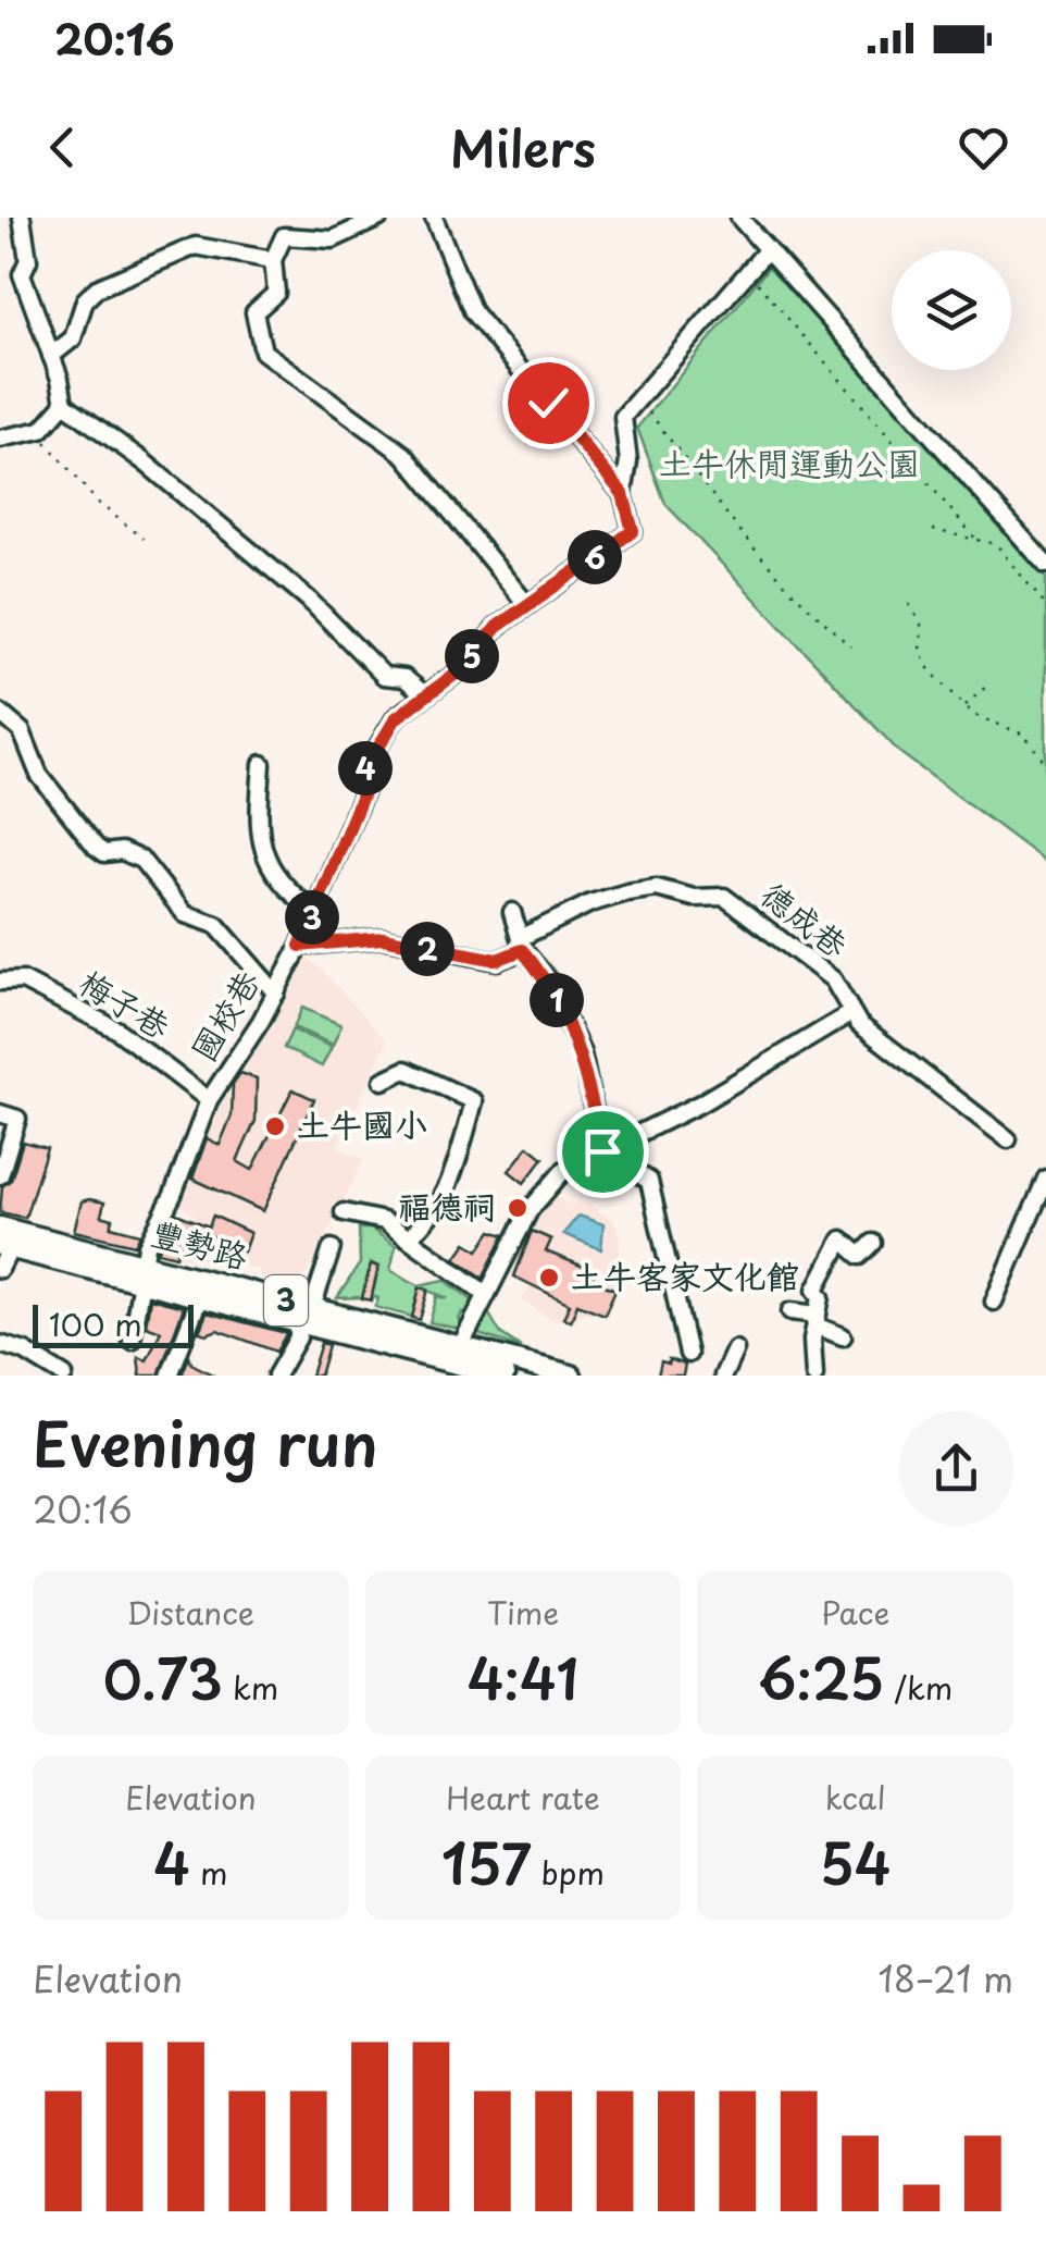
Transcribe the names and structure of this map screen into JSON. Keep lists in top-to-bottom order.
{
  "streets": {
    "main road": ["豐勢路", "3"],
    "street": ["德成巷", "梅子巷", "國校巷"]
  },
  "crossings": [
    ["德成巷", "國校巷"],
    ["梅子巷", "國校巷"],
    ["國校巷", "豐勢路"]
  ],
  "parks": ["土牛休閒運動公園"],
  "places": ["土牛國小", "福德祠", "土牛客家文化館"],
  "scale_bar": "100 m",
  "page": {
    "status": "20:16",
    "header": "Milers",
    "pins": [
      "6",
      "5",
      "4",
      "3",
      "2",
      "1"
    ],
    "scale": "100 m",
    "heading": ["Evening run", "20:16"],
    "stats": [
      ["Distance", "0.73 km"],
      ["Time", "4:41"],
      ["Pace", "6:25 /km"],
      ["Elevation", "4 m"],
      ["Heart rate", "157 bpm"],
      ["kcal", "54"]
    ],
    "chart": ["Elevation", "18–21 m"]
  }
}
